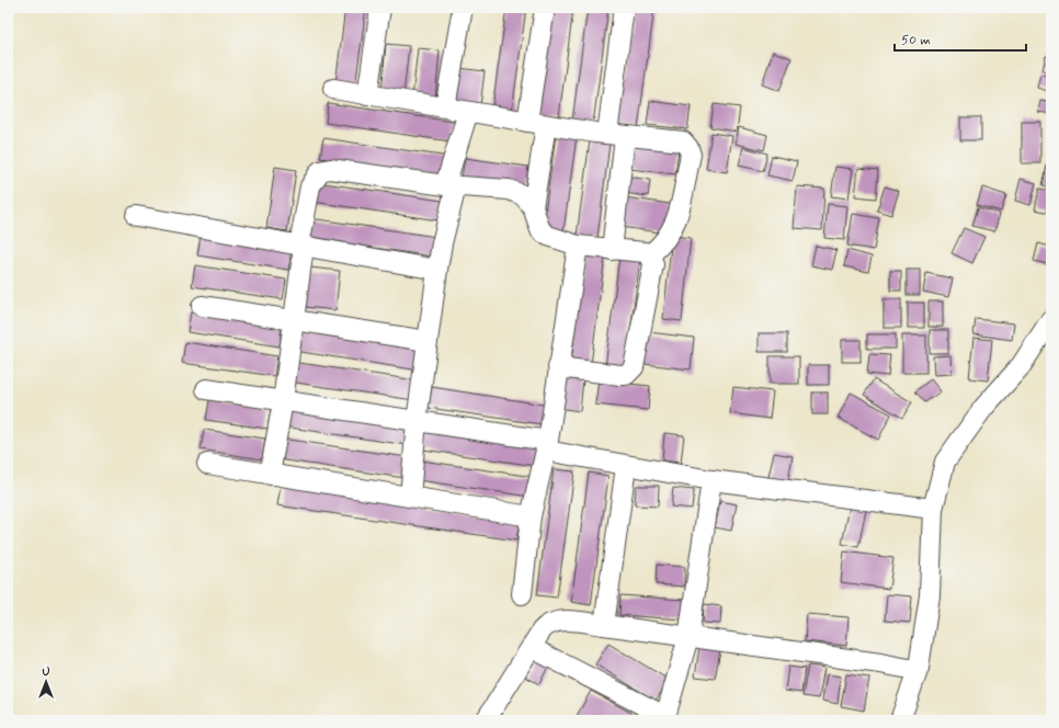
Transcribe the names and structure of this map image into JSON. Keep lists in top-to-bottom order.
{
  "scale_bar": "50 m",
  "north": "top"
}
